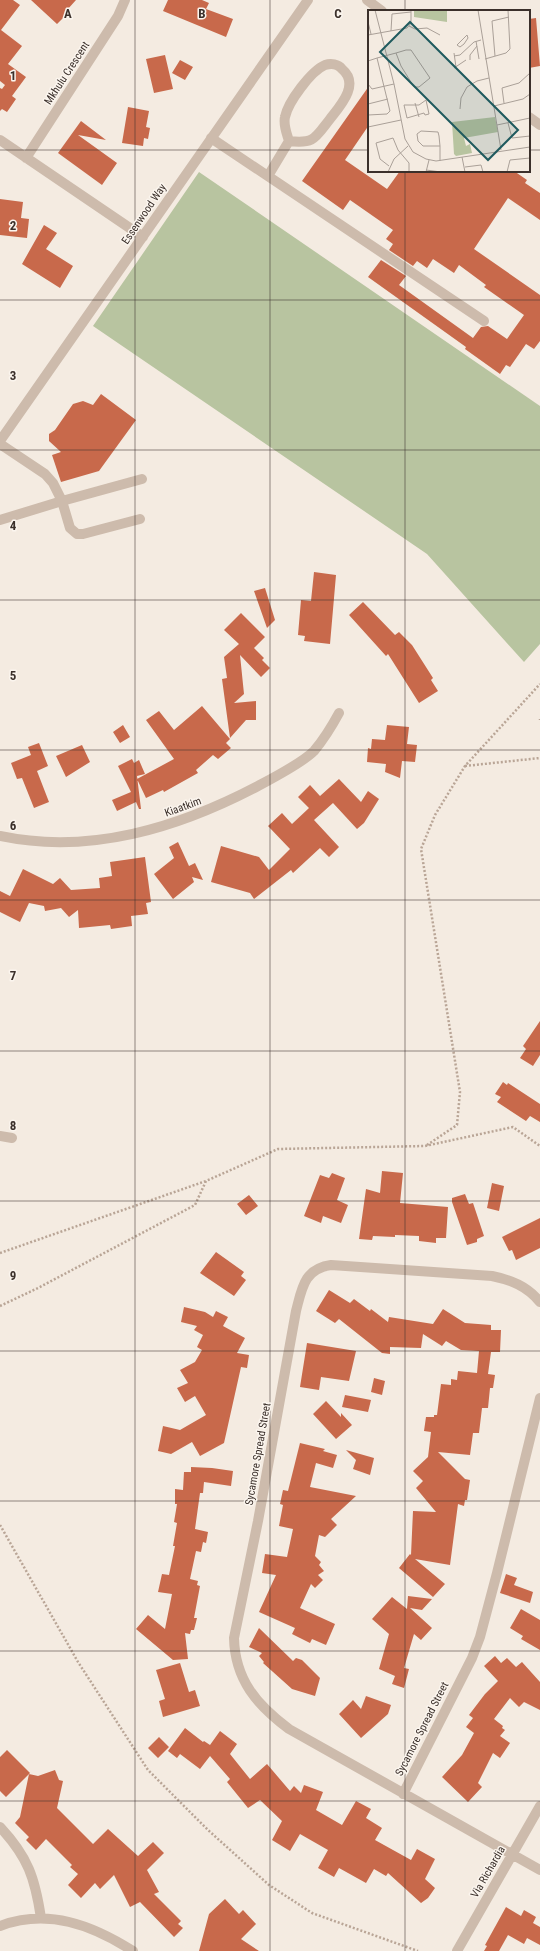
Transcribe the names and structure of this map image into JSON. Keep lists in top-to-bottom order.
{
  "streets": {
    "street": [
      "Mkhulu Crescent",
      "Essenwood Way",
      "Kiaatkim",
      "Sycamore Spread Street",
      "Via Richardia"
    ]
  },
  "crossings": [
    ["Sycamore Spread Street", "Via Richardia"]
  ],
  "grid": {
    "columns": ["A", "B", "C"],
    "rows": [
      "1",
      "2",
      "3",
      "4",
      "5",
      "6",
      "7",
      "8",
      "9"
    ]
  }
}
